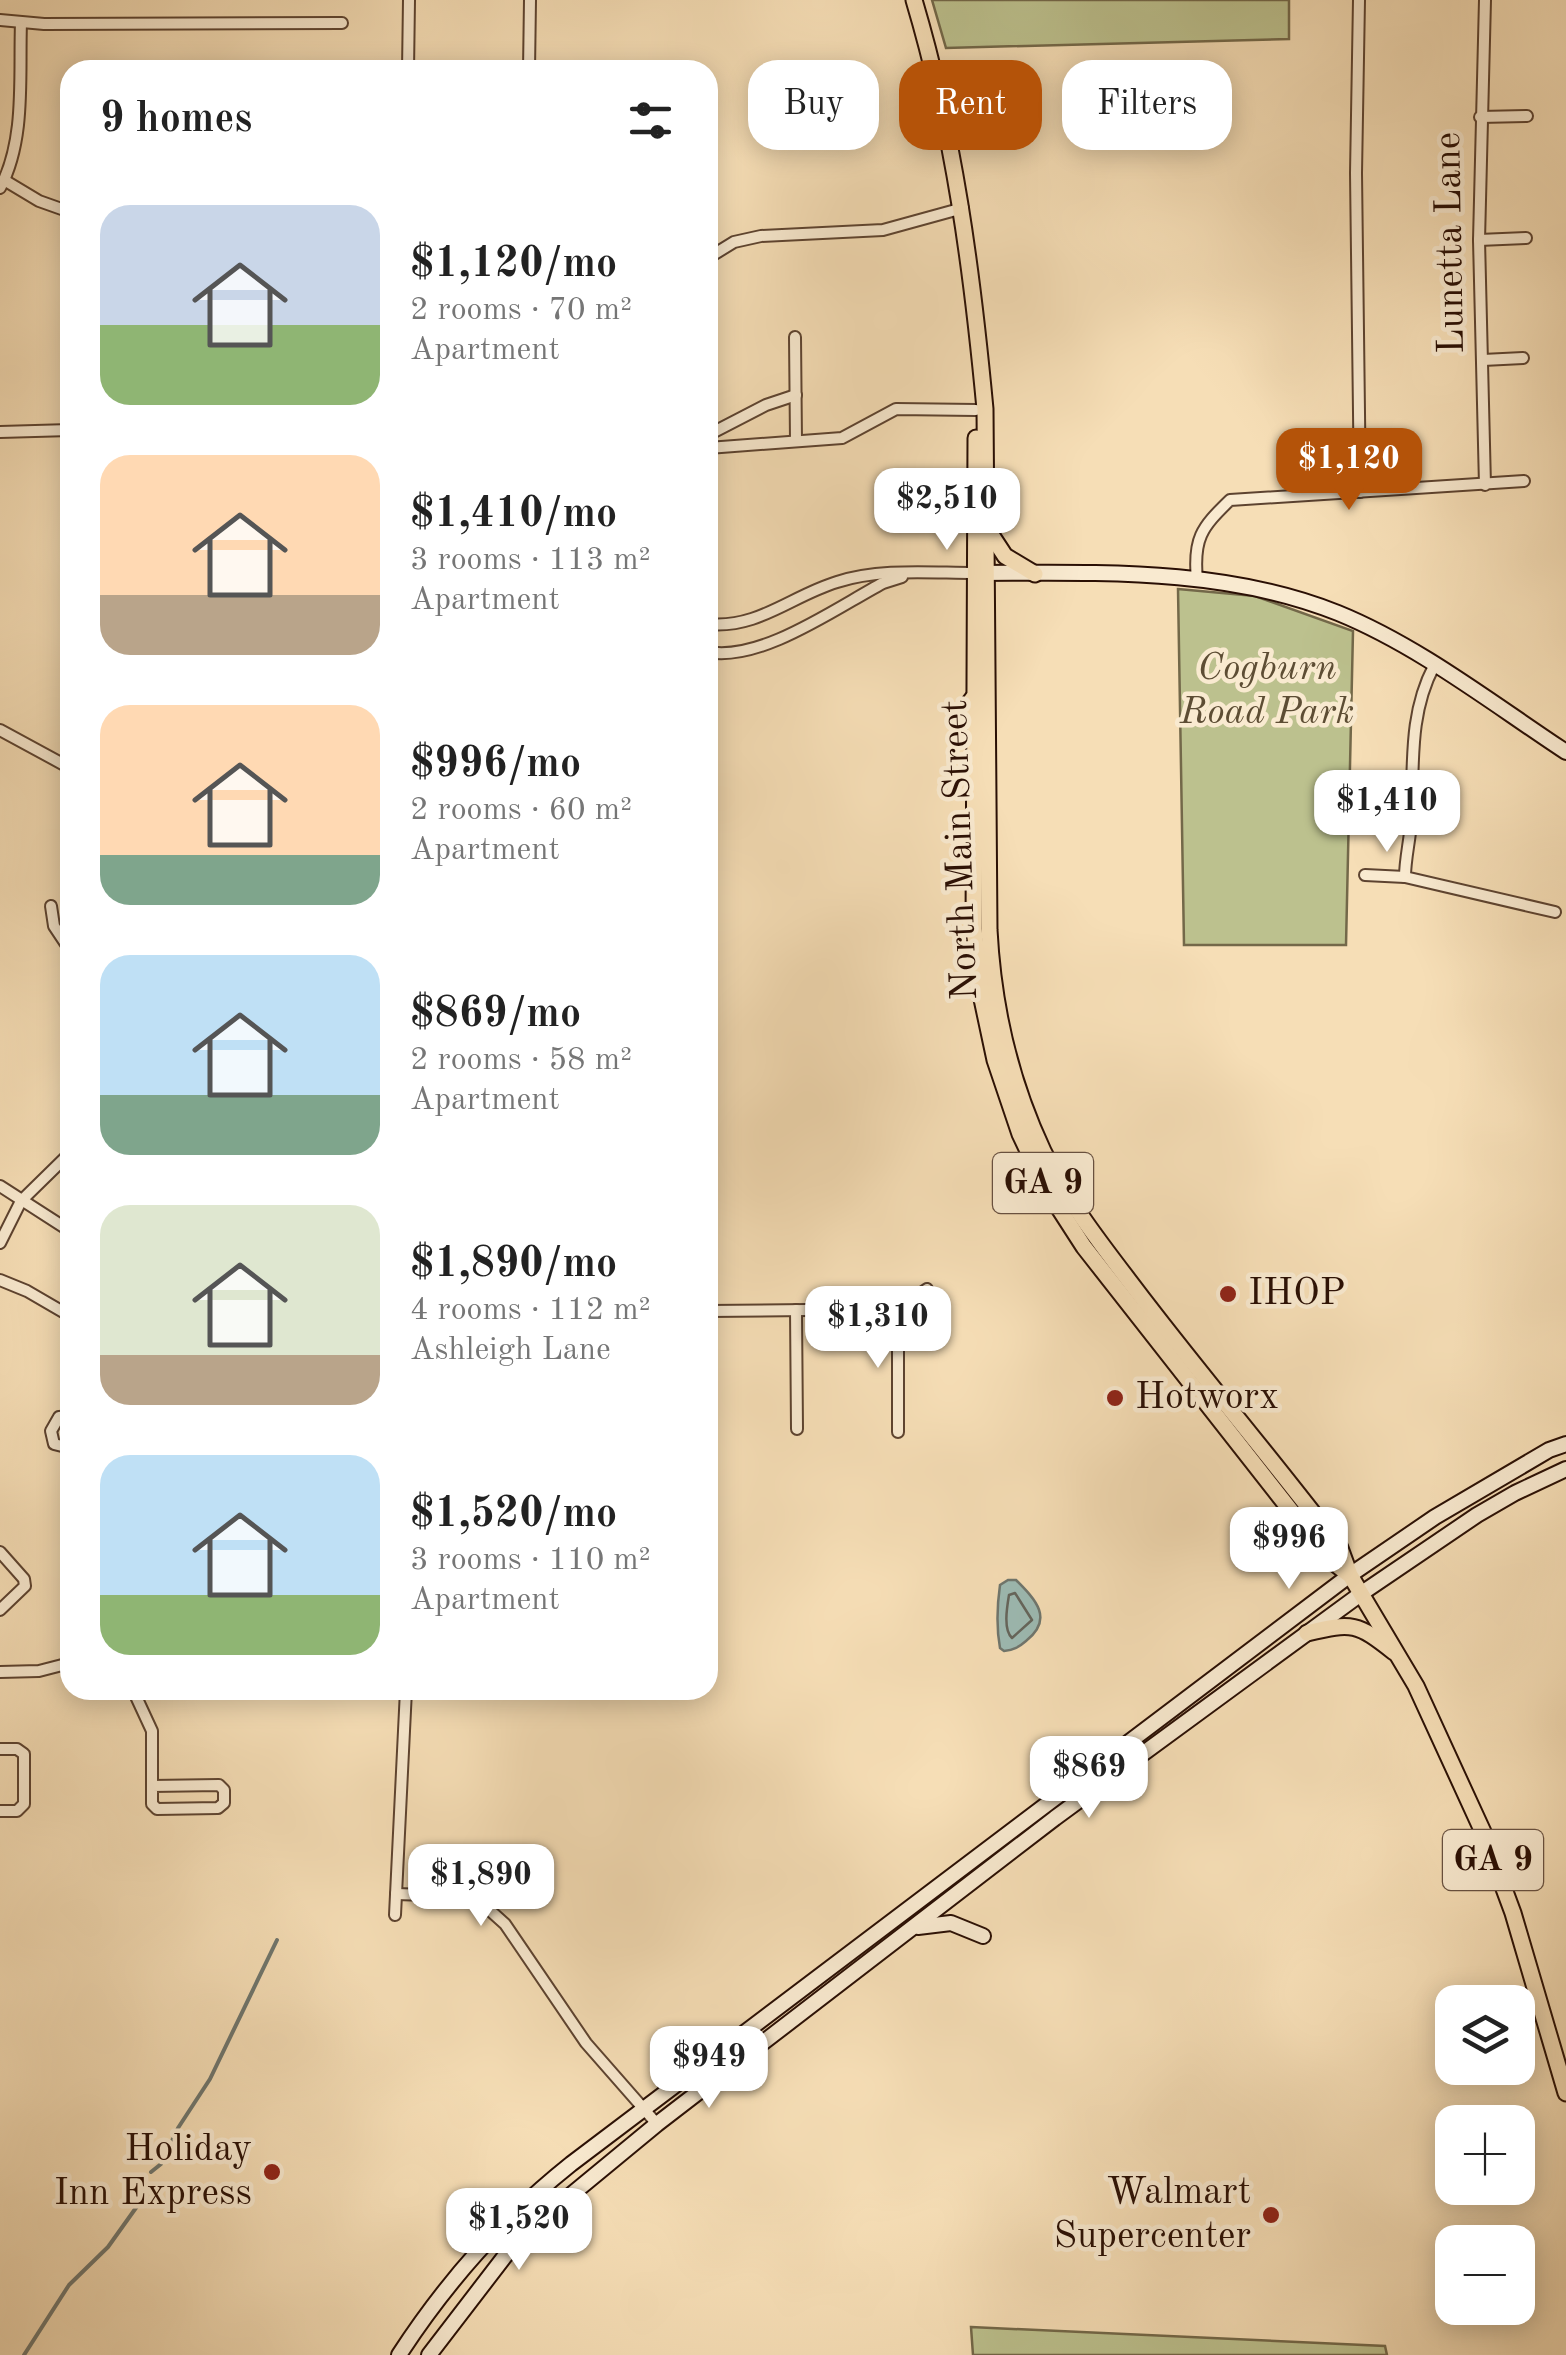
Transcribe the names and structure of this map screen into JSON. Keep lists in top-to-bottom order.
{
  "streets": {
    "main road": ["North Main Street", "GA 9"],
    "street": ["Lunetta Lane"]
  },
  "crossings": [
    ["North Main Street", "GA 9"]
  ],
  "parks": ["Cogburn Road Park"],
  "places": [
    "IHOP",
    "Hotworx",
    "Holiday Inn Express",
    "Walmart Supercenter"
  ],
  "page": {
    "chip": ["Buy", "Rent", "Filters"],
    "heading": "9 homes",
    "list": [
      {
        "name": "$1,120/mo",
        "note": "2 rooms · 70 m² · Apartment"
      },
      {
        "name": "$1,410/mo",
        "note": "3 rooms · 113 m² · Apartment"
      },
      {
        "name": "$996/mo",
        "note": "2 rooms · 60 m² · Apartment"
      },
      {
        "name": "$869/mo",
        "note": "2 rooms · 58 m² · Apartment"
      },
      {
        "name": "$1,890/mo",
        "note": "4 rooms · 112 m² · Ashleigh Lane"
      },
      {
        "name": "$1,520/mo",
        "note": "3 rooms · 110 m² · Apartment"
      }
    ],
    "price": [
      "$1,120",
      "$2,510",
      "$1,410",
      "$1,310",
      "$996",
      "$869",
      "$1,890",
      "$949",
      "$1,520"
    ],
    "map_buttons": ["+", "−"]
  }
}
